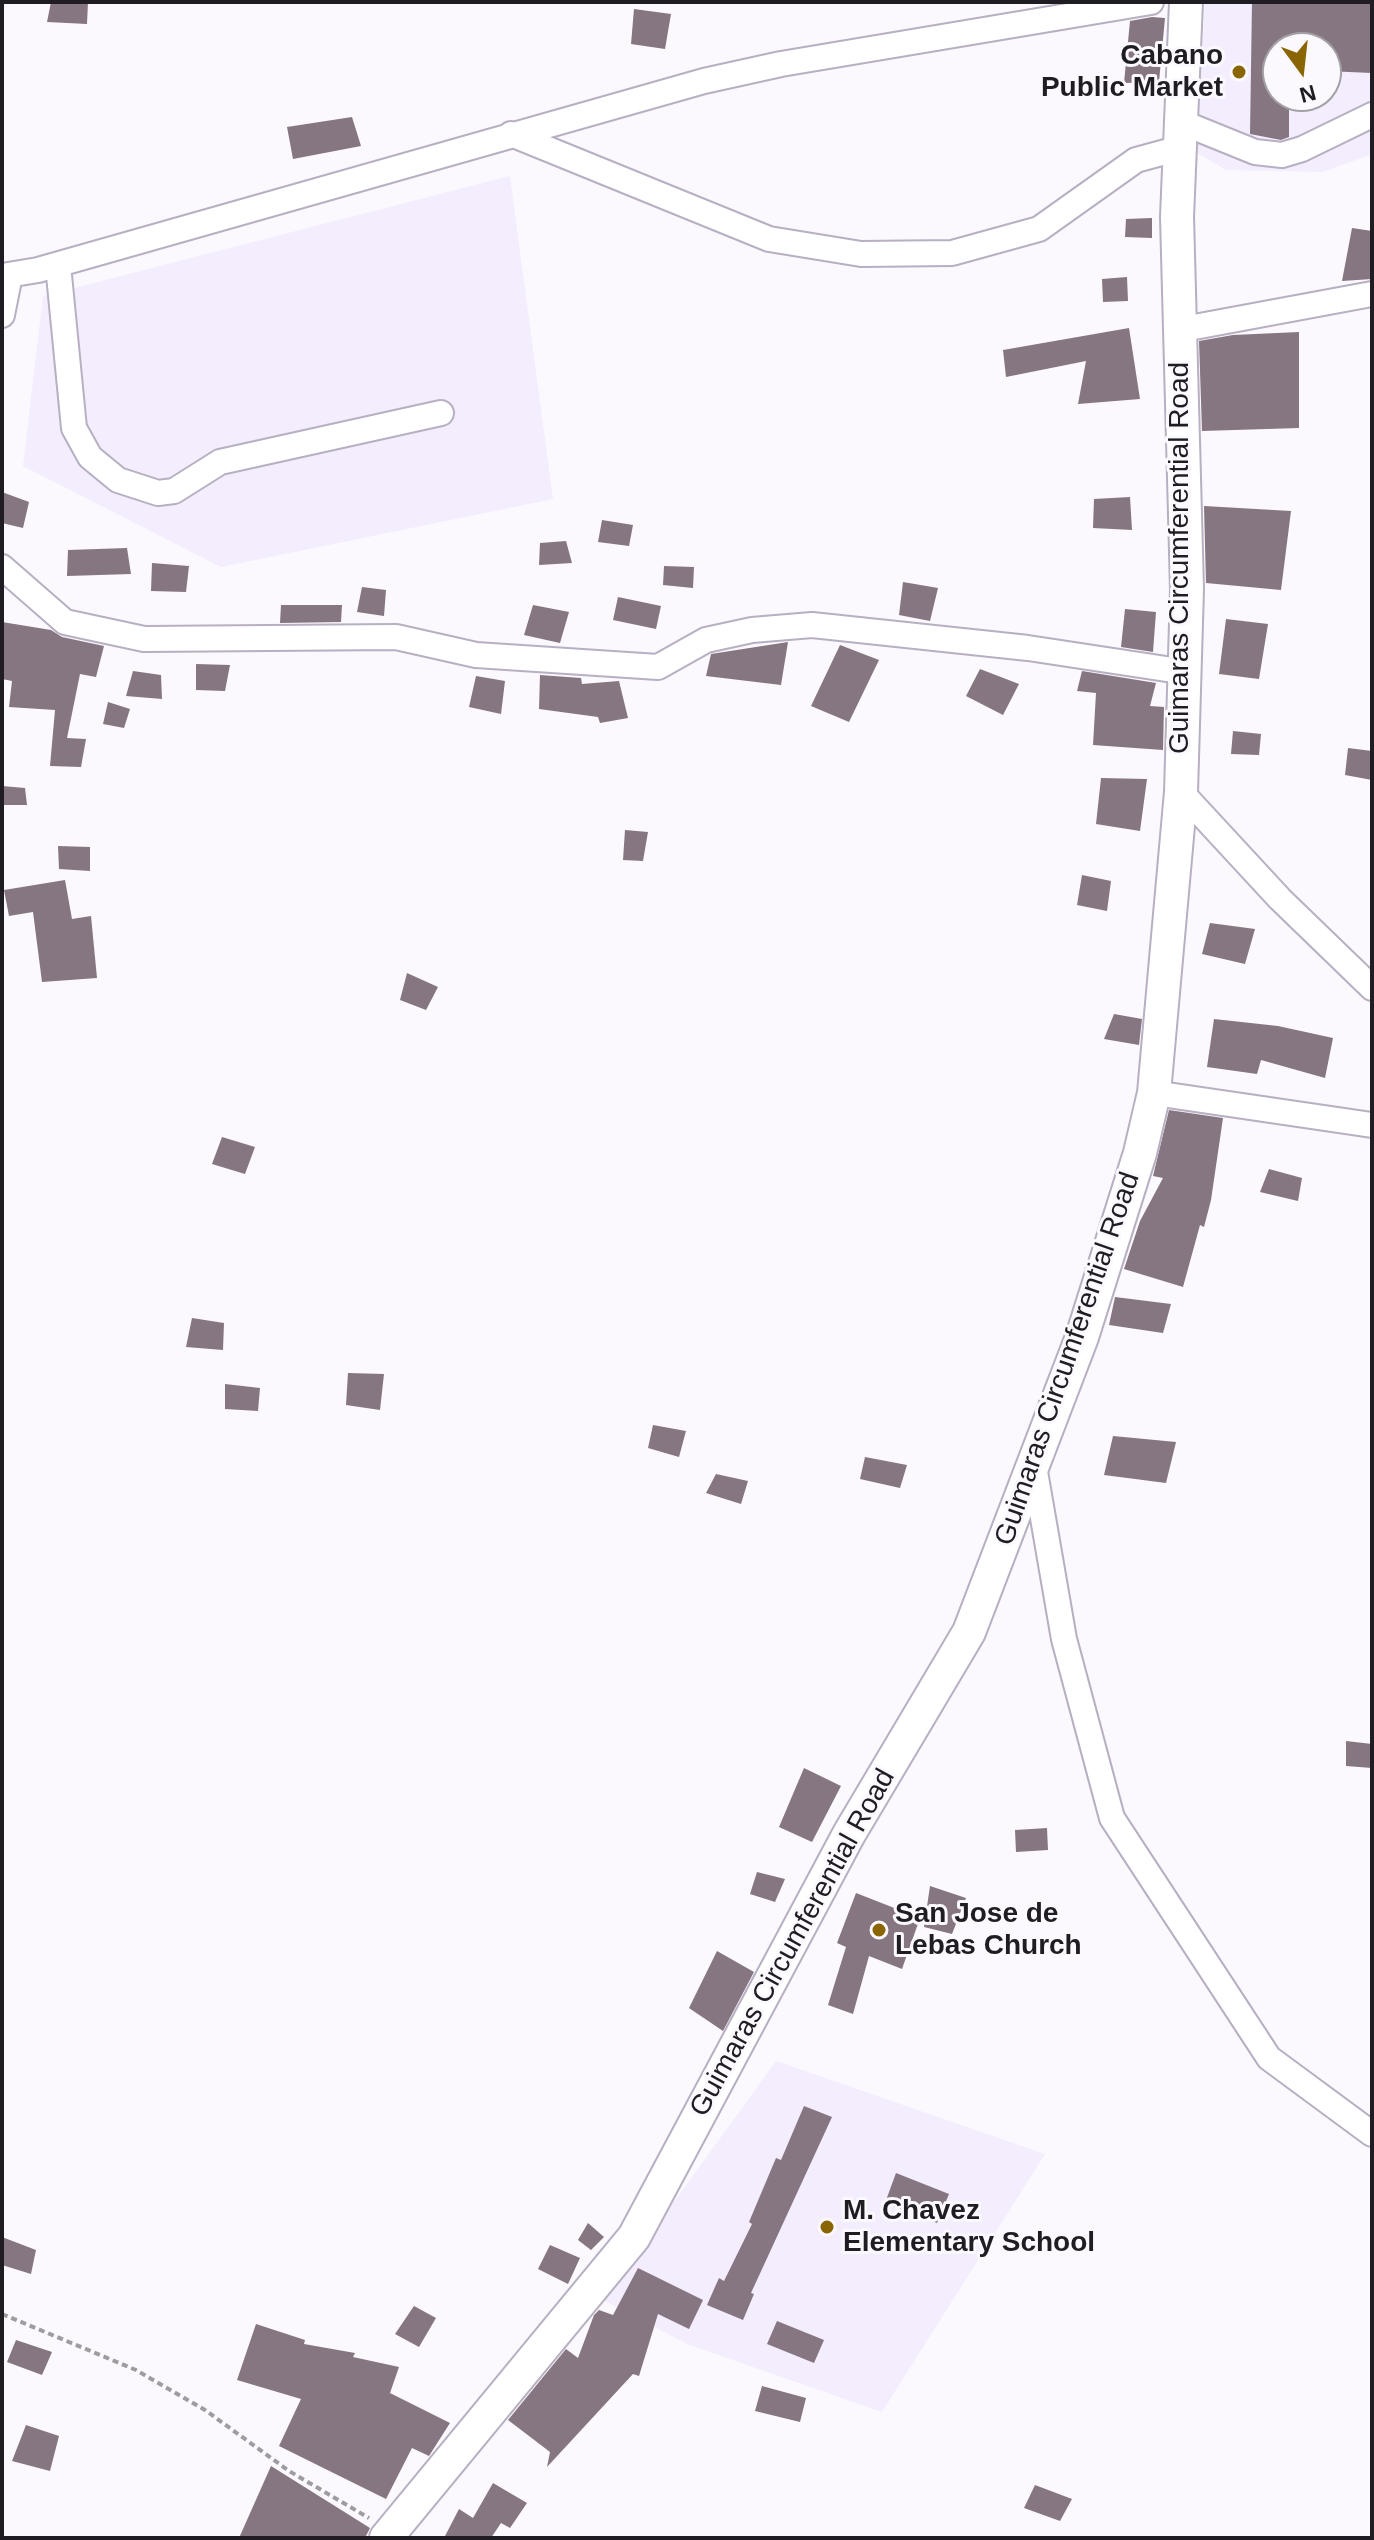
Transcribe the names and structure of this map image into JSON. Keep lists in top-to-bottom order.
{
  "streets": {
    "main road": ["Guimaras Circumferential Road"]
  },
  "places": ["Cabano Public Market", "San Jose de Lebas Church", "M. Chavez Elementary School"],
  "north": "bottom"
}
